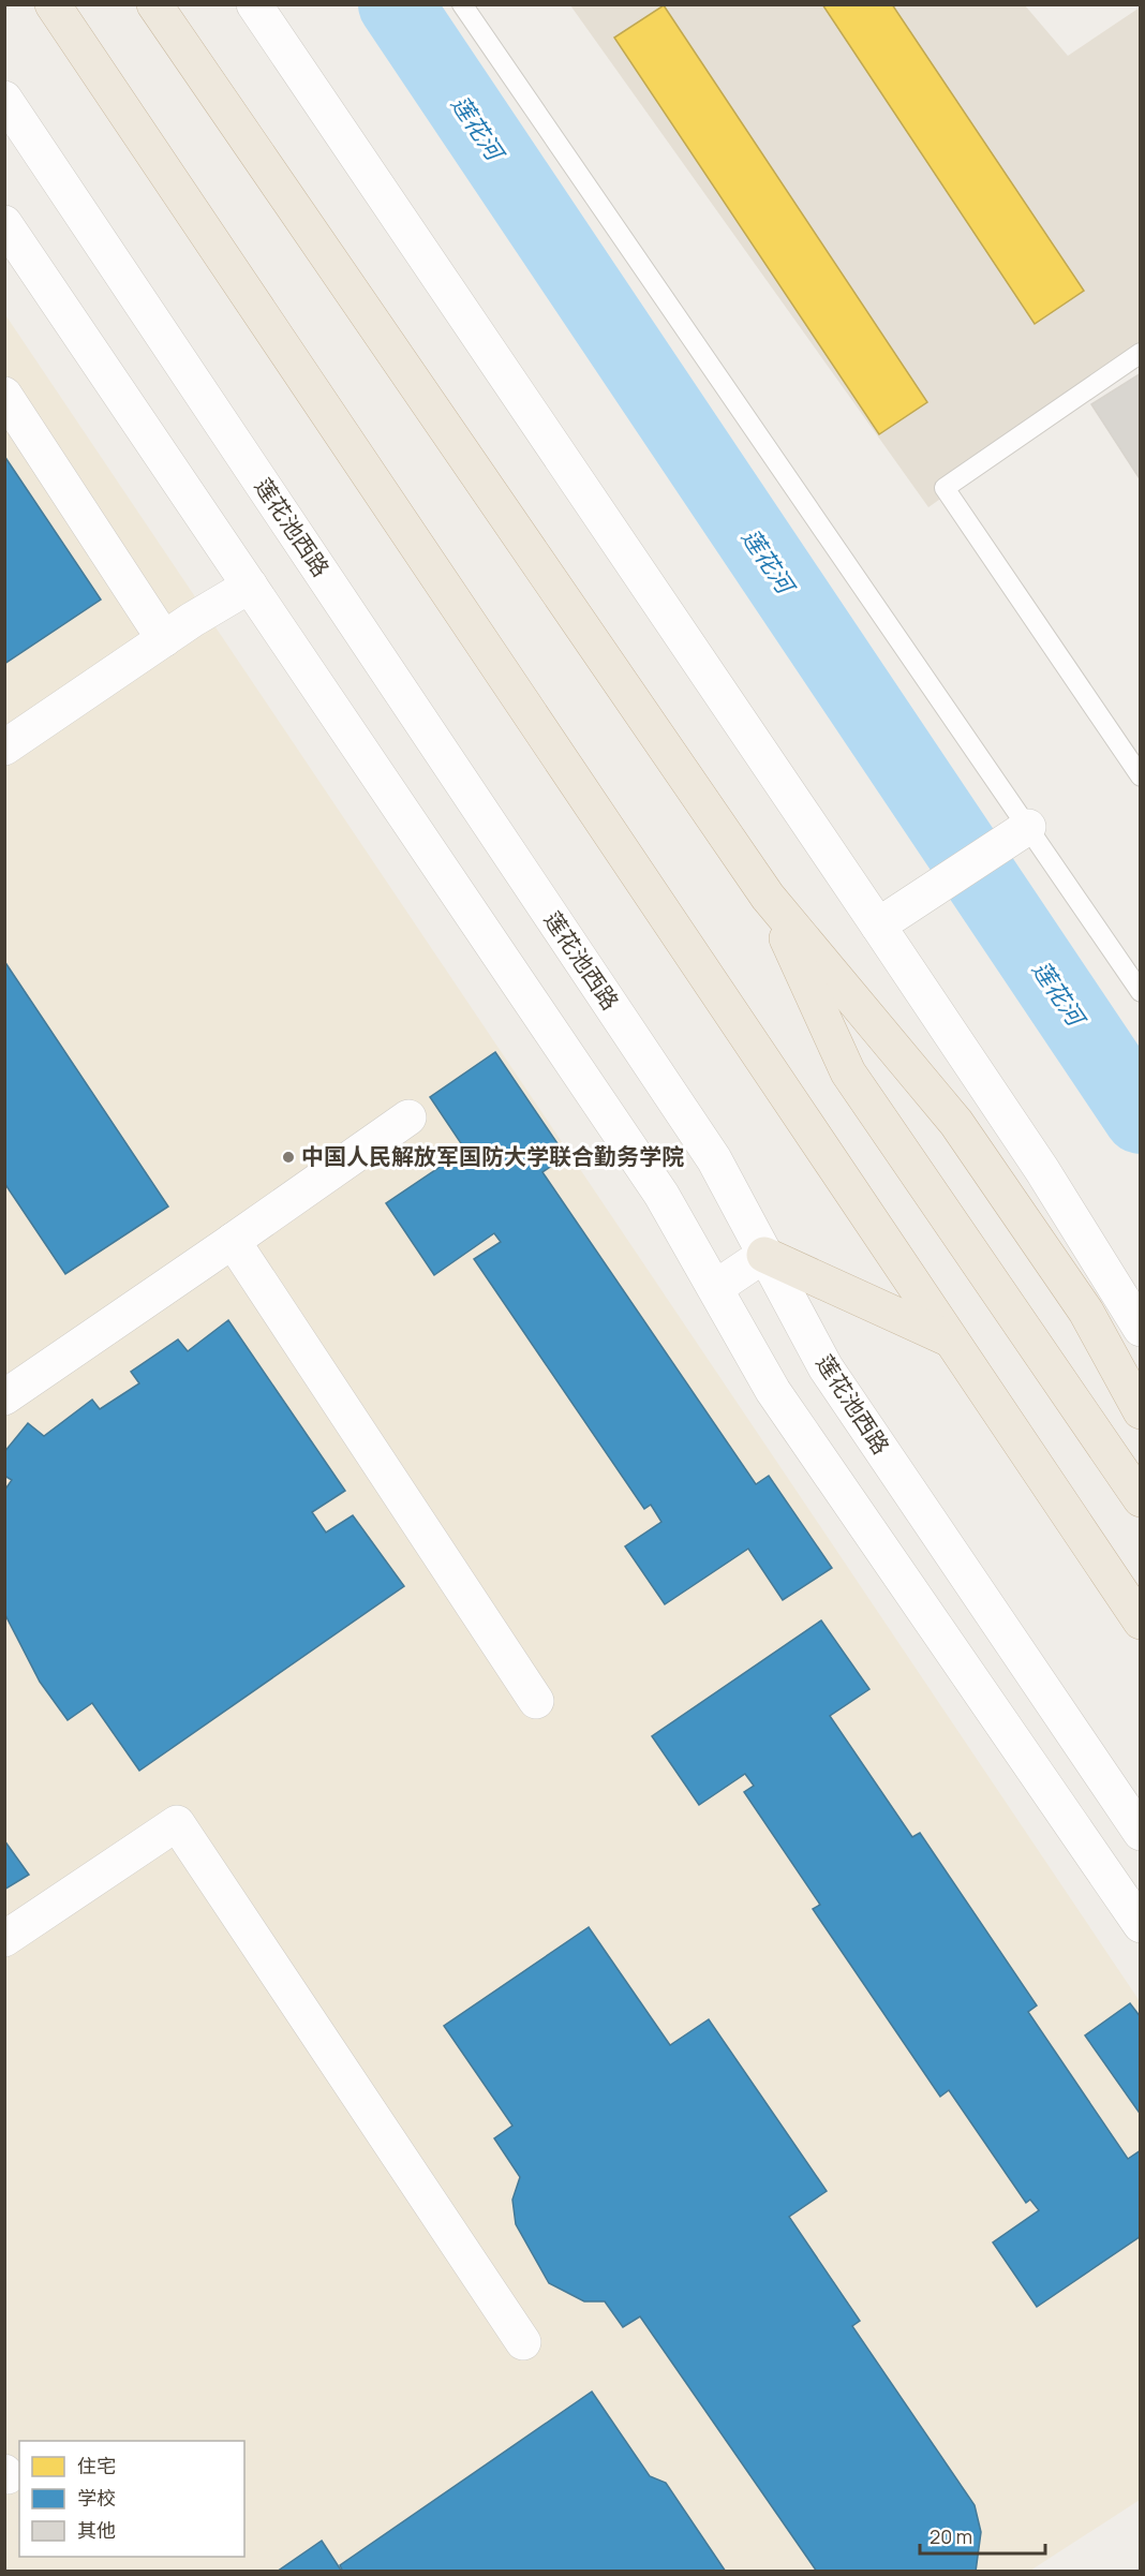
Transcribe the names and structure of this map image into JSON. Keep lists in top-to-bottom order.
{
  "streets": {
    "street": ["莲花池西路"]
  },
  "water": ["莲花河"],
  "places": ["中国人民解放军国防大学联合勤务学院"],
  "legend": ["住宅", "学校", "其他"],
  "scale_bar": "20 m"
}
